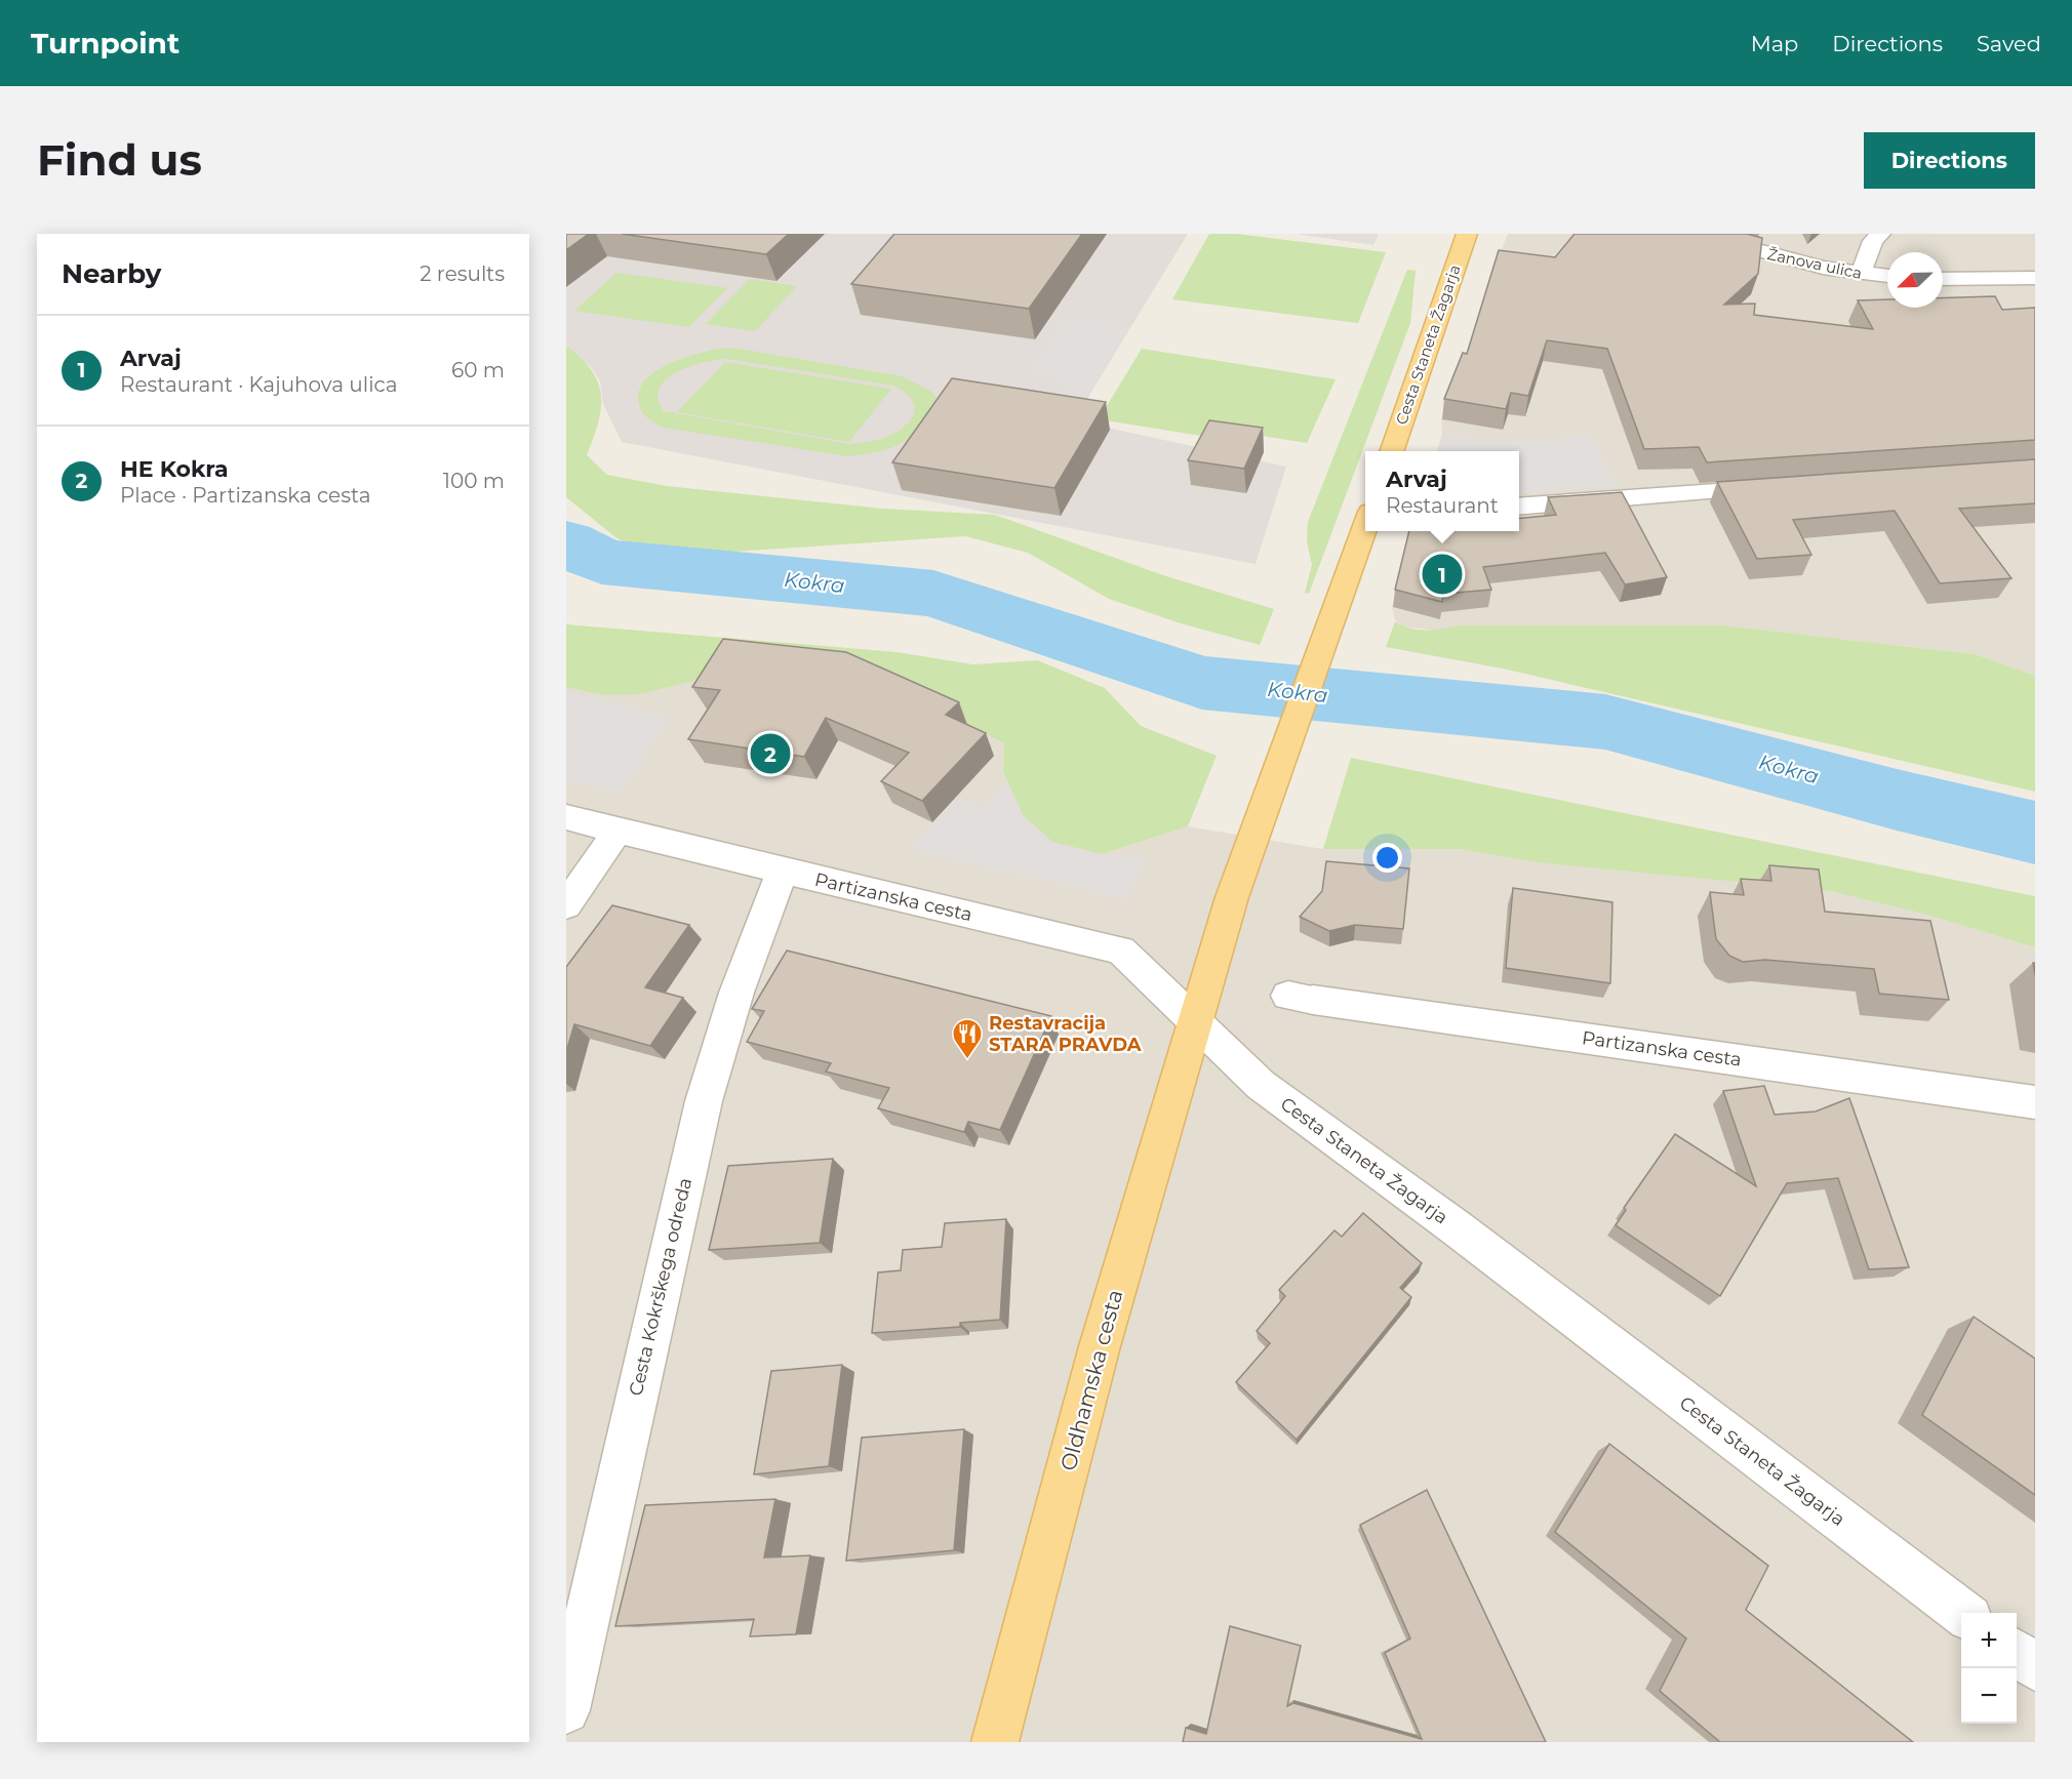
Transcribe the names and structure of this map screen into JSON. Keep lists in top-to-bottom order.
{
  "streets": {
    "main road": ["Cesta Staneta Žagarja", "Oldhamska cesta"],
    "street": ["Žanova ulica", "Partizanska cesta", "Cesta Kokrškega odreda"]
  },
  "crossings": [
    ["Cesta Staneta Žagarja", "Partizanska cesta"],
    ["Cesta Staneta Žagarja", "Oldhamska cesta"],
    ["Partizanska cesta", "Cesta Kokrškega odreda"],
    ["Partizanska cesta", "Oldhamska cesta"]
  ],
  "water": ["Kokra"],
  "places": {
    "restaurant": ["Restavracija STARA PRAVDA"]
  },
  "north": "bottom left",
  "page": {
    "header": "Turnpoint",
    "nav": ["Map", "Directions", "Saved"],
    "buttons": "Directions",
    "title": "Find us",
    "heading": ["Nearby", "2 results"],
    "list": [
      {
        "mark": "1",
        "name": "Arvaj",
        "note": "Restaurant · Kajuhova ulica",
        "value": "60 m"
      },
      {
        "mark": "2",
        "name": "HE Kokra",
        "note": "Place · Partizanska cesta",
        "value": "100 m"
      }
    ],
    "popup": ["Arvaj", "Restaurant"],
    "pins": ["1", "2"],
    "map_buttons": ["+", "−"]
  }
}
